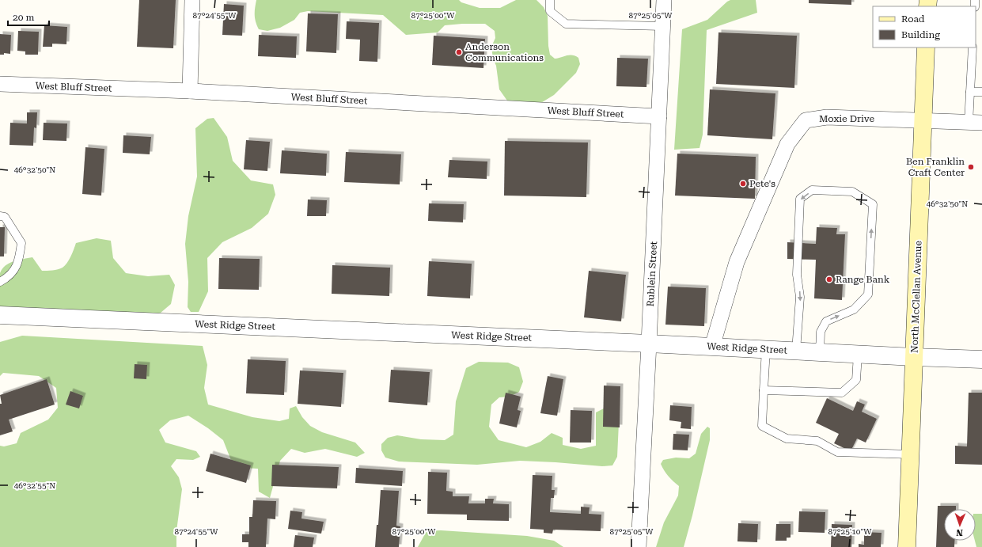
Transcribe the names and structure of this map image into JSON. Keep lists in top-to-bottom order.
{
  "streets": {
    "main road": ["North McClellan Avenue"],
    "street": [
      "West Bluff Street",
      "Moxie Drive",
      "Rublein Street",
      "West Ridge Street"
    ]
  },
  "crossings": [
    ["West Bluff Street", "Rublein Street"],
    ["Moxie Drive", "North McClellan Avenue"],
    ["Moxie Drive", "West Ridge Street"],
    ["Rublein Street", "West Ridge Street"],
    ["North McClellan Avenue", "West Ridge Street"]
  ],
  "places": [
    "Anderson Communications",
    "Ben Franklin Craft Center",
    "Pete's",
    "Range Bank"
  ],
  "legend": ["Road", "Building"],
  "scale_bar": "20 m",
  "north": "bottom",
  "coordinates": [
    "87°24'55\"W",
    "87°25'00\"W",
    "87°25'05\"W",
    "46°32'50\"N",
    "46°32'55\"N",
    "87°25'10\"W"
  ]
}
